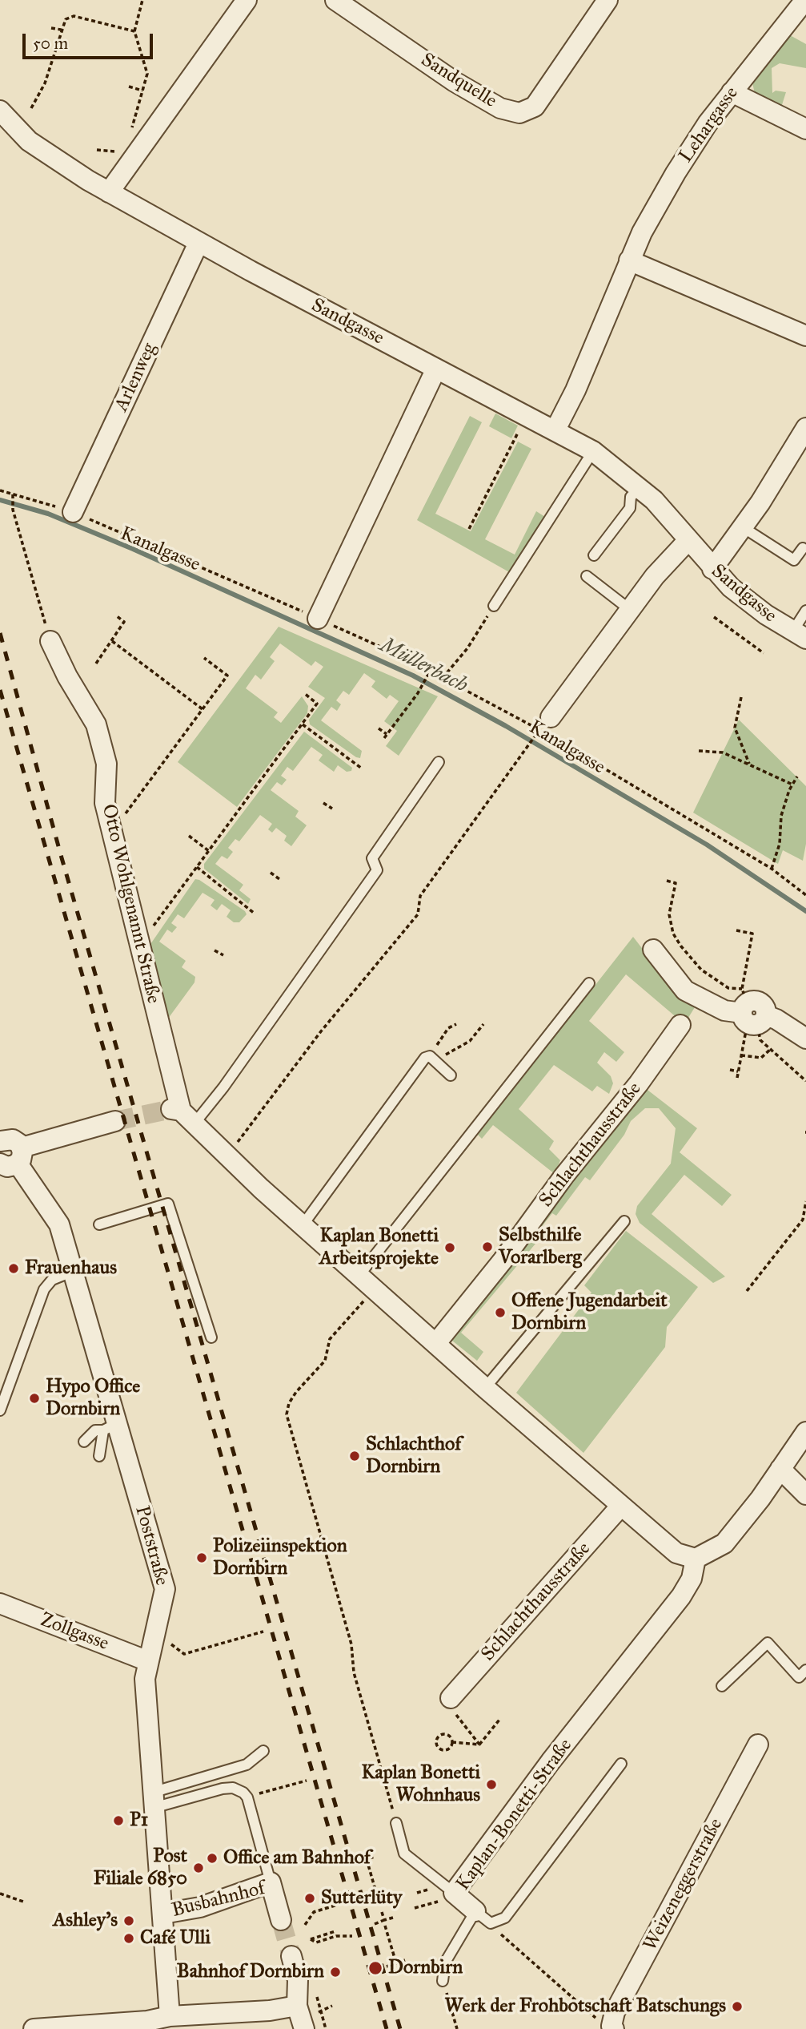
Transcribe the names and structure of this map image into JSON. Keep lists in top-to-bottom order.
{
  "streets": {
    "street": [
      "Sandquelle",
      "Lehargasse",
      "Sandgasse",
      "Arlenweg",
      "Otto Wohlgenannt Straße",
      "Schlachthausstraße",
      "Poststraße",
      "Zollgasse",
      "Kaplan-Bonetti-Straße",
      "Weizeneggerstraße",
      "Busbahnhof"
    ],
    "path": ["Kanalgasse"]
  },
  "crossings": [
    ["Lehargasse", "Sandgasse"],
    ["Sandgasse", "Arlenweg"],
    ["Arlenweg", "Kanalgasse"],
    ["Poststraße", "Zollgasse"],
    ["Poststraße", "Busbahnhof"]
  ],
  "water": ["Müllerbach"],
  "places": [
    "Selbsthilfe Vorarlberg",
    "Kaplan Bonetti Arbeitsprojekte",
    "Frauenhaus",
    "Offene Jugendarbeit Dornbirn",
    "Hypo Office Dornbirn",
    "Schlachthof Dornbirn",
    "Polizeiinspektion Dornbirn",
    "Kaplan Bonetti Wohnhaus",
    "P1",
    "Office am Bahnhof",
    "Post Filiale 6850",
    "Sutterlüty",
    "Ashley's",
    "Café Ulli",
    "Dornbirn",
    "Bahnhof Dornbirn",
    "Werk der Frohbotschaft Batschungs"
  ],
  "scale_bar": "50 m"
}
